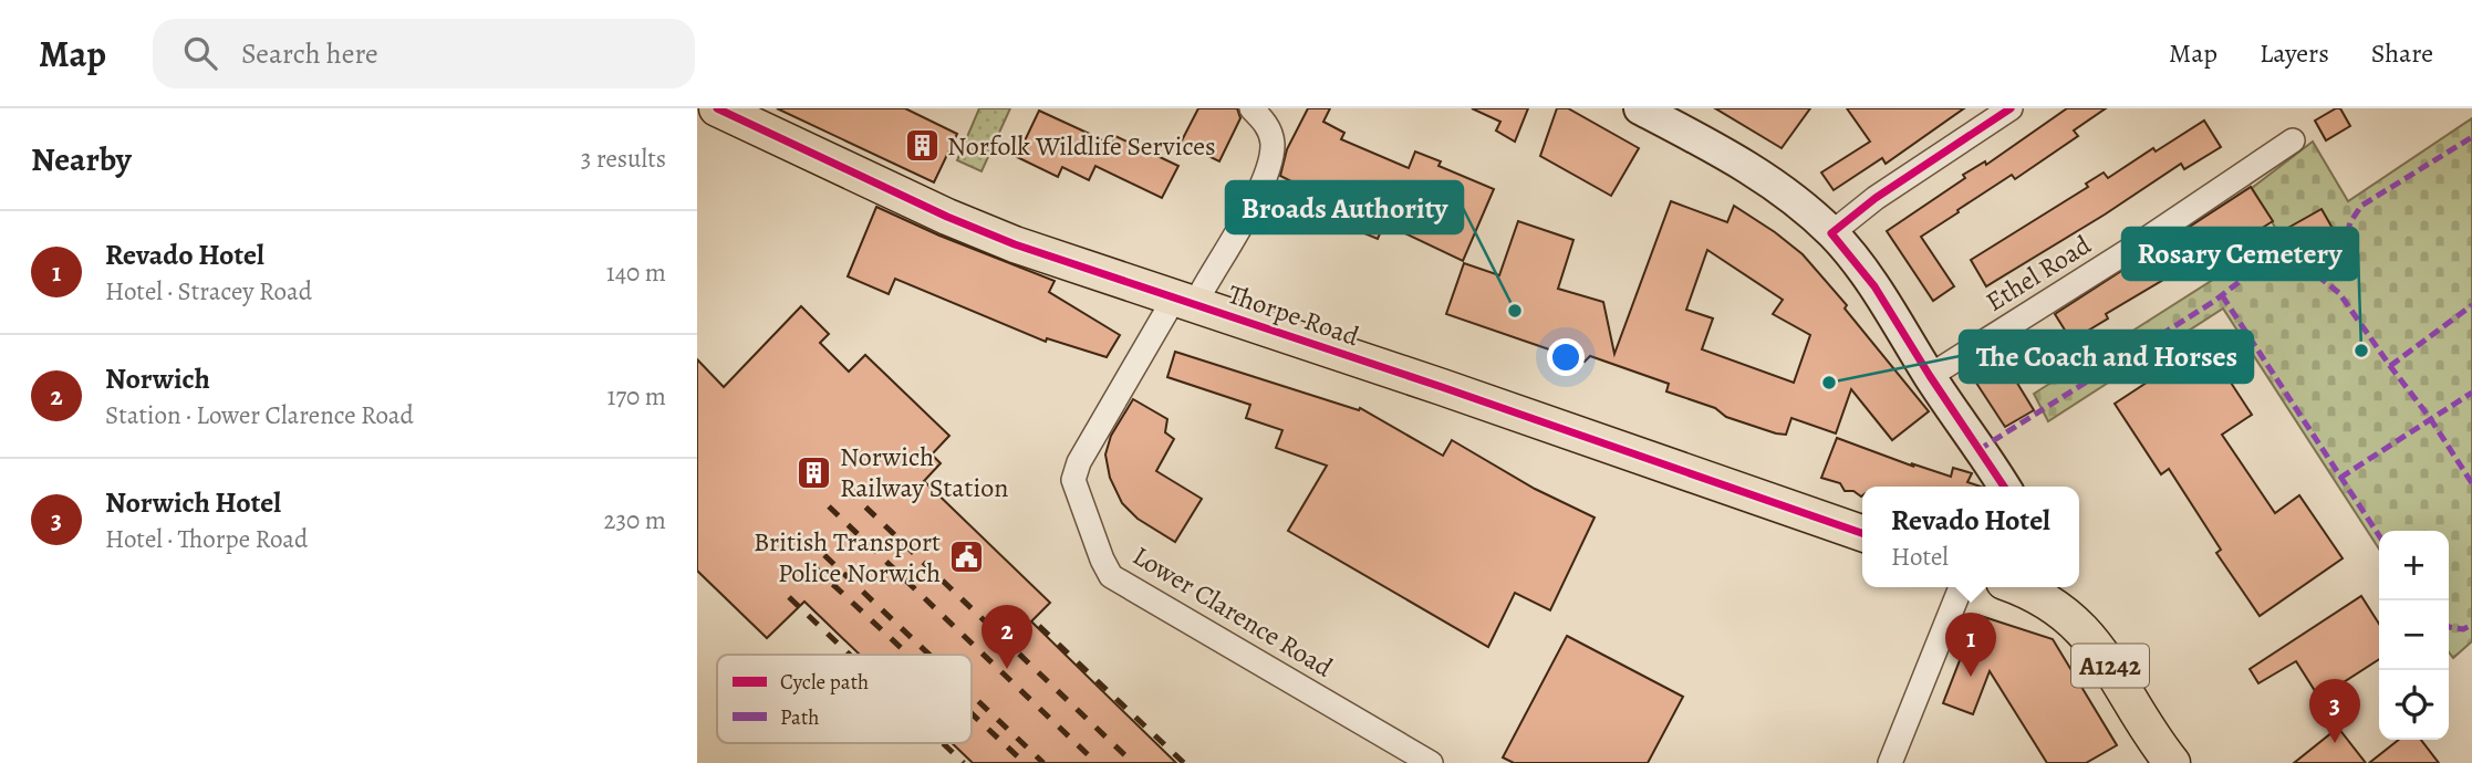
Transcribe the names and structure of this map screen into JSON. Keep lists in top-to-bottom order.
{
  "streets": {
    "main road": ["Thorpe Road", "A1242"],
    "street": ["Ethel Road", "Lower Clarence Road"]
  },
  "crossings": [
    ["Thorpe Road", "Lower Clarence Road"]
  ],
  "places": {
    "building": ["Norfolk Wildlife Services", "Norwich Railway Station"],
    "other": ["Broads Authority", "Rosary Cemetery", "The Coach and Horses"],
    "public building": ["British Transport Police Norwich"]
  },
  "legend": ["Cycle path", "Path"],
  "page": {
    "header": "Map",
    "search": "Search here",
    "nav": ["Map", "Layers", "Share"],
    "heading": ["Nearby", "3 results"],
    "list": [
      {
        "mark": "1",
        "name": "Revado Hotel",
        "note": "Hotel · Stracey Road",
        "value": "140 m"
      },
      {
        "mark": "2",
        "name": "Norwich",
        "note": "Station · Lower Clarence Road",
        "value": "170 m"
      },
      {
        "mark": "3",
        "name": "Norwich Hotel",
        "note": "Hotel · Thorpe Road",
        "value": "230 m"
      }
    ],
    "popup": ["Revado Hotel", "Hotel"],
    "map_buttons": ["+", "−"],
    "pins": ["2", "1", "3"]
  }
}
